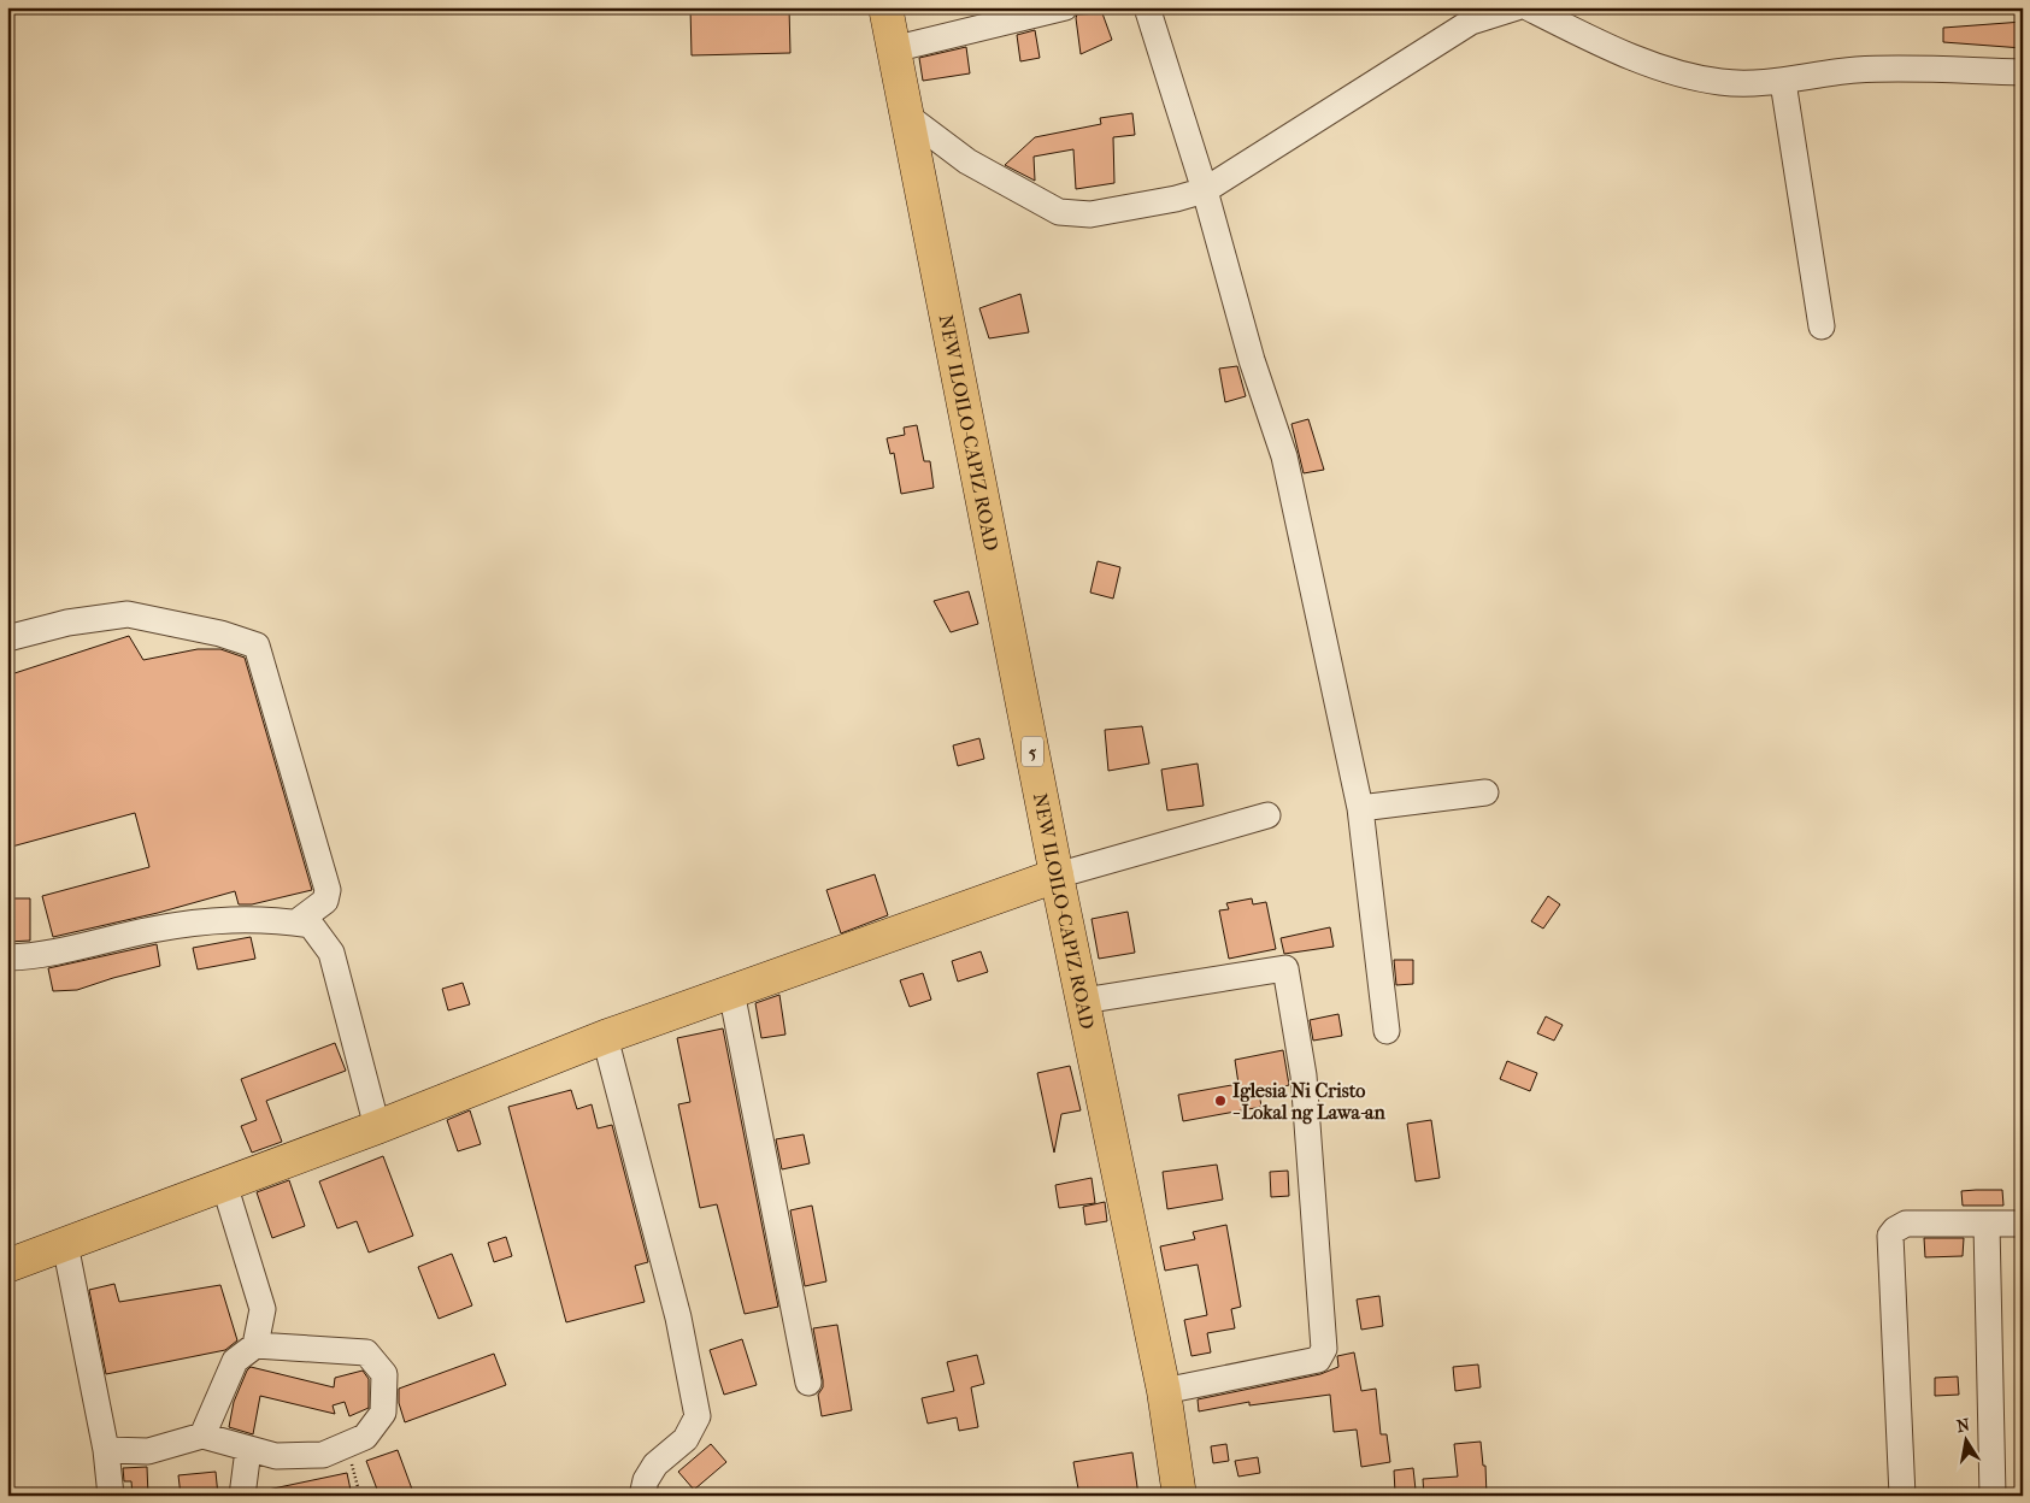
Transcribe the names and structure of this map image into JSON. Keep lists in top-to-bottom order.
{
  "streets": {
    "main road": ["NEW ILOILO-CAPIZ ROAD", "5"]
  },
  "places": ["Iglesia Ni Cristo - Lokal ng Lawa-an"],
  "north": "top"
}
